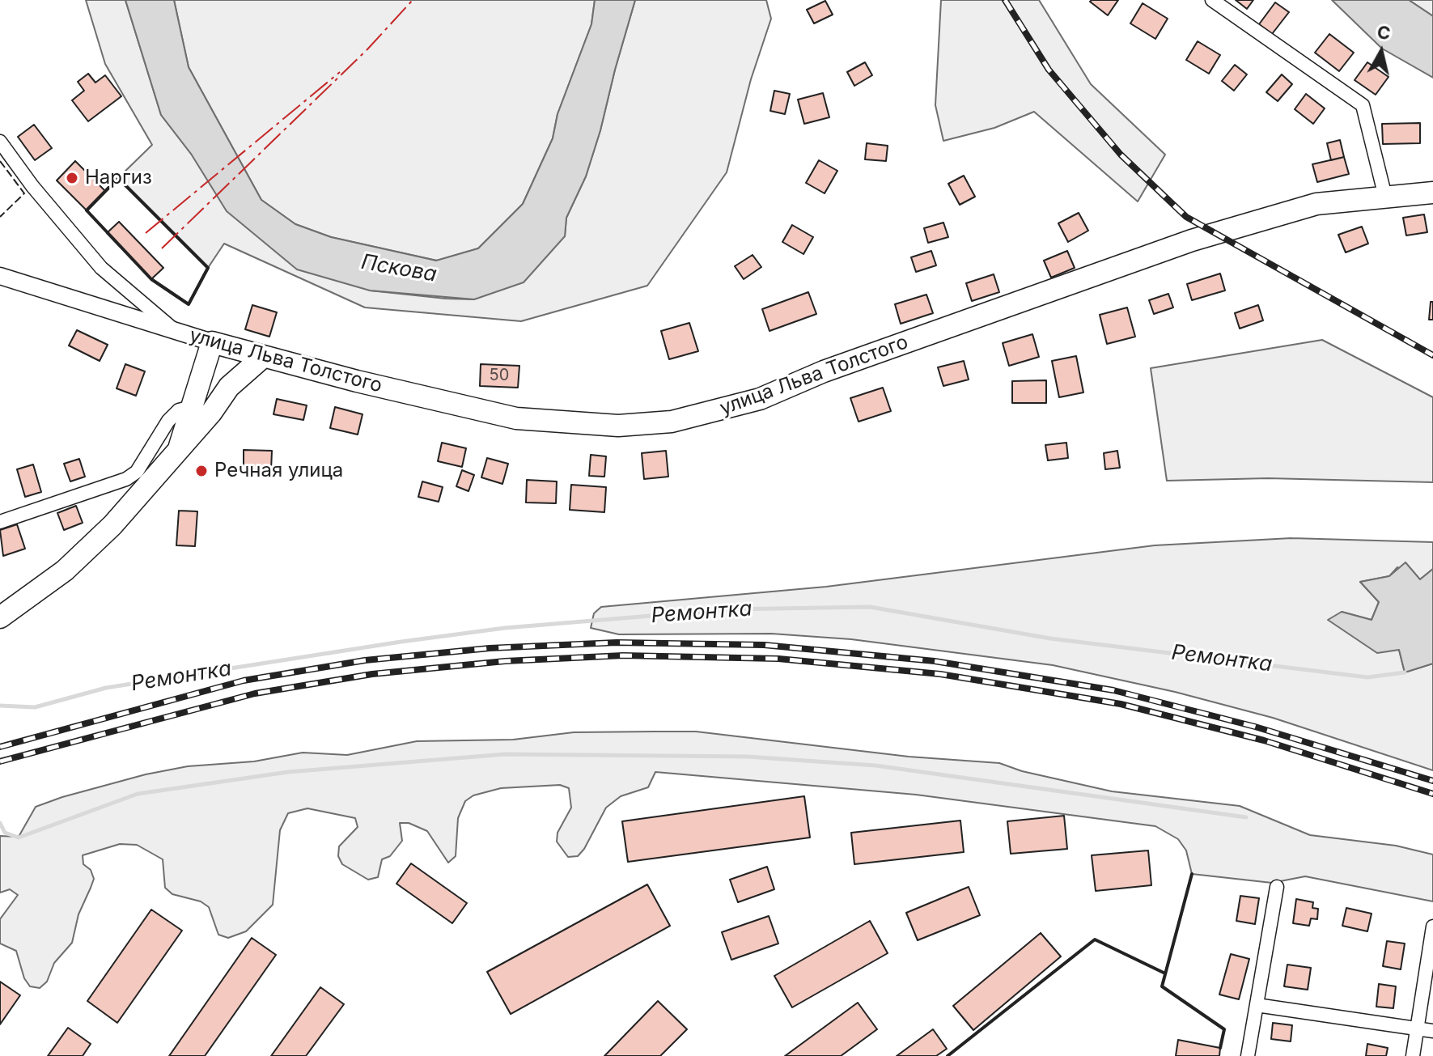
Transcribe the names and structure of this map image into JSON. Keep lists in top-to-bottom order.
{
  "streets": {
    "main road": ["улица Льва Толстого"]
  },
  "water": ["Пскова", "Ремонтка"],
  "places": ["Наргиз", "Речная улица"],
  "house_numbers": ["50"],
  "north": "top"
}
